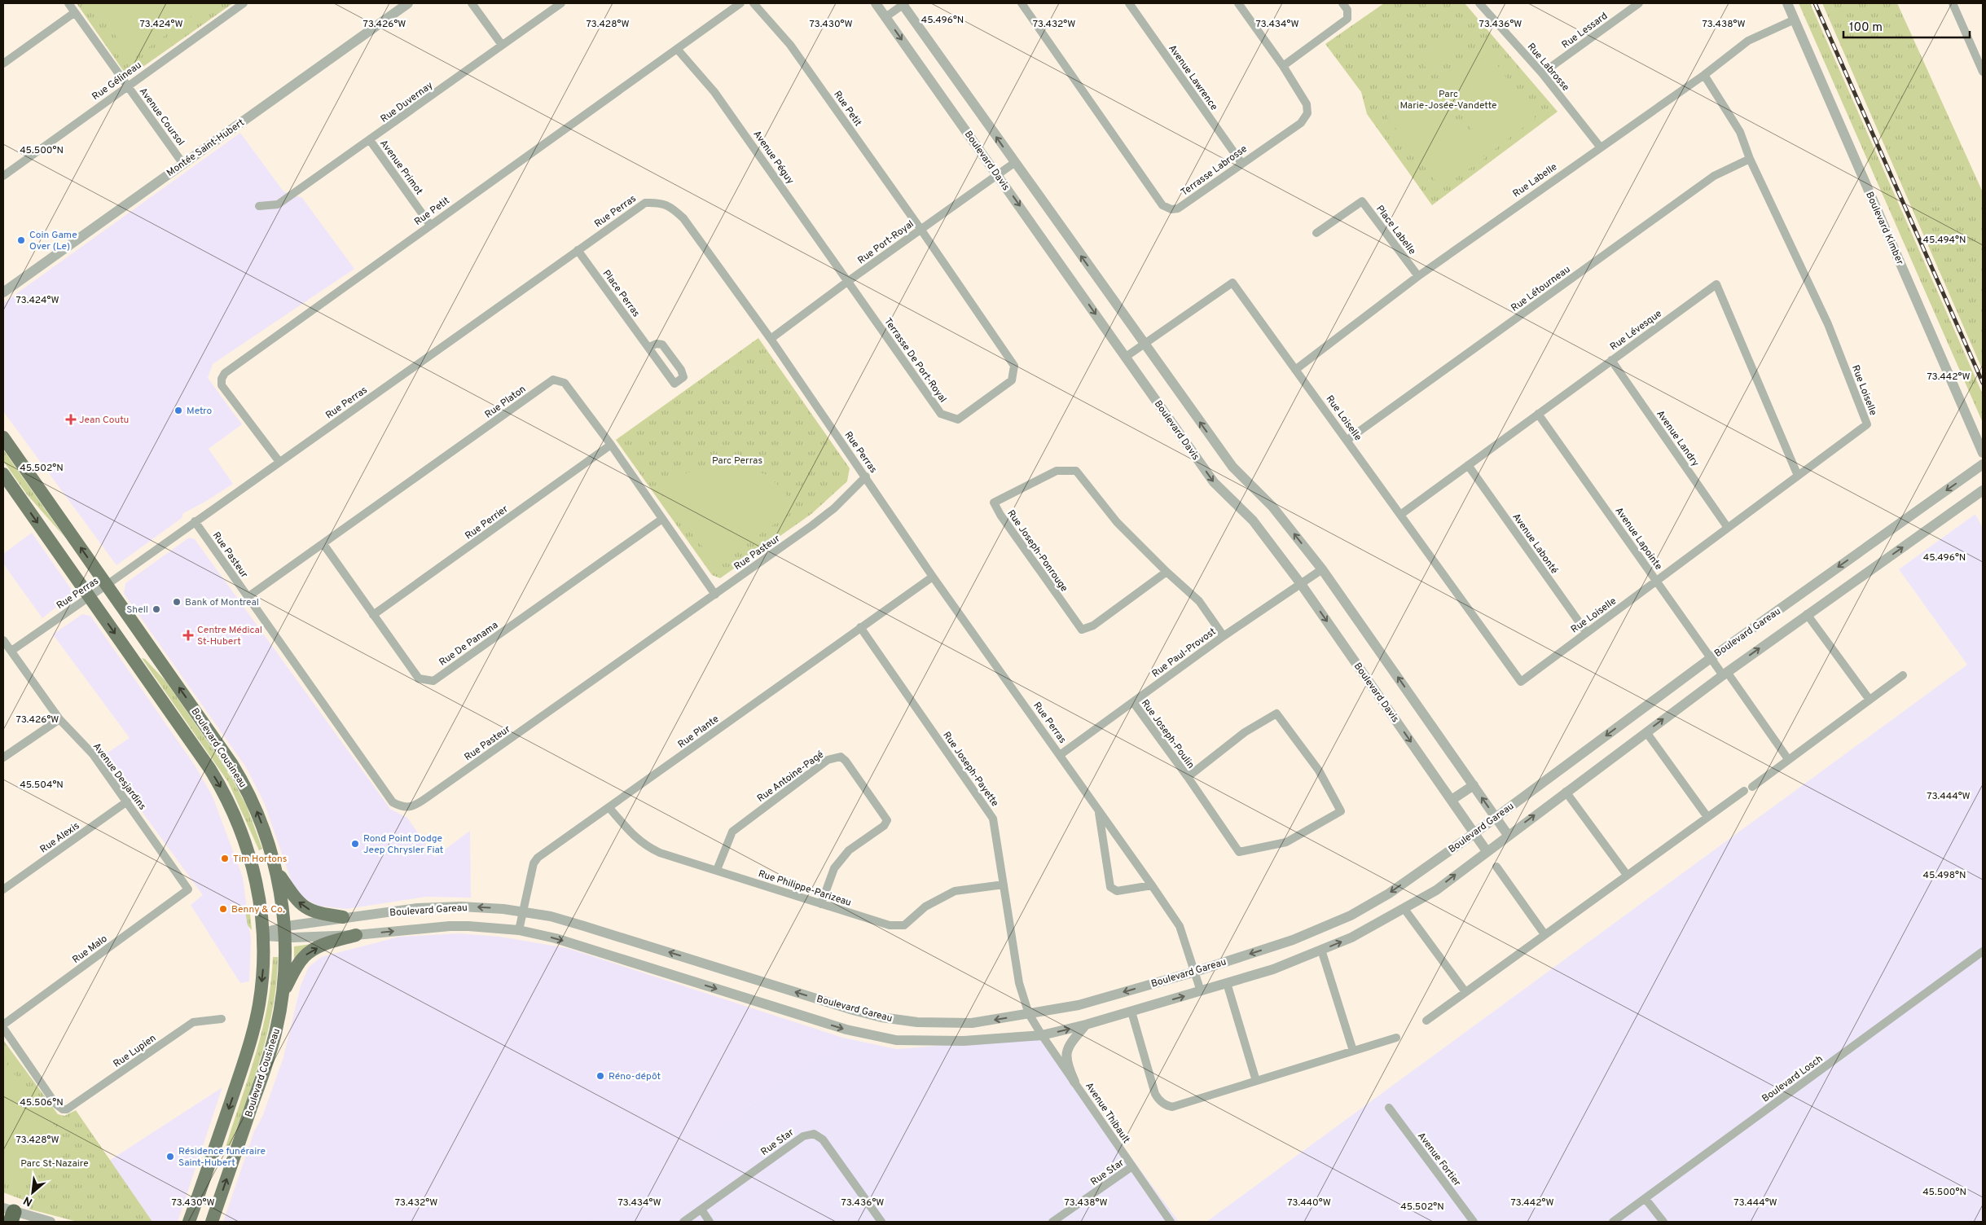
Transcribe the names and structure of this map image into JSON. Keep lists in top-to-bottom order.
{
  "streets": {
    "main road": ["Boulevard Cousineau"],
    "street": [
      "Rue Lessard",
      "Rue Labrosse",
      "Avenue Lawrence",
      "Rue Gélineau",
      "Rue Duvernay",
      "Rue Petit",
      "Avenue Coursol",
      "Montée Saint-Hubert",
      "Avenue Péguy",
      "Boulevard Davis",
      "Avenue Primot",
      "Terrasse Labrosse",
      "Rue Labelle",
      "Rue Perras",
      "Boulevard Kimber",
      "Place Labelle",
      "Rue Port-Royal",
      "Rue Létourneau",
      "Place Perras",
      "Rue Lévesque",
      "Terrasse De Port-Royal",
      "Rue Loiselle",
      "Rue Platon",
      "Avenue Landry",
      "Rue Perrier",
      "Avenue Lapointe",
      "Avenue Labonté",
      "Rue Joseph-Ponrouge",
      "Rue Pasteur",
      "Boulevard Gareau",
      "Rue De Panama",
      "Rue Paul-Provost",
      "Rue Plante",
      "Rue Joseph-Poulin",
      "Rue Joseph-Payette",
      "Avenue Desjardins",
      "Rue Antoine-Pagé",
      "Rue Alexis",
      "Rue Philippe-Parizeau",
      "Rue Malo",
      "Rue Lupien",
      "Boulevard Losch",
      "Avenue Thibault",
      "Rue Star",
      "Avenue Fortier"
    ]
  },
  "crossings": [
    ["Rue Lessard", "Rue Labrosse"],
    ["Rue Labrosse", "Rue Labelle"],
    ["Avenue Lawrence", "Terrasse Labrosse"],
    ["Rue Gélineau", "Avenue Coursol"],
    ["Rue Duvernay", "Avenue Primot"],
    ["Rue Petit", "Avenue Péguy"],
    ["Rue Petit", "Avenue Primot"],
    ["Rue Petit", "Rue Perras"],
    ["Rue Petit", "Rue Port-Royal"],
    ["Rue Petit", "Terrasse De Port-Royal"],
    ["Avenue Coursol", "Montée Saint-Hubert"],
    ["Avenue Péguy", "Rue Port-Royal"],
    ["Avenue Péguy", "Terrasse De Port-Royal"],
    ["Boulevard Davis", "Rue Port-Royal"],
    ["Boulevard Davis", "Rue Loiselle"],
    ["Boulevard Davis", "Boulevard Gareau"],
    ["Boulevard Davis", "Rue Paul-Provost"],
    ["Rue Labelle", "Boulevard Kimber"],
    ["Rue Labelle", "Place Labelle"],
    ["Rue Labelle", "Rue Loiselle"],
    ["Rue Perras", "Rue Port-Royal"],
    ["Rue Perras", "Place Perras"],
    ["Rue Perras", "Rue Pasteur"],
    ["Rue Perras", "Boulevard Gareau"],
    ["Rue Perras", "Rue Paul-Provost"],
    ["Rue Perras", "Rue Plante"],
    ["Rue Perras", "Boulevard Cousineau"],
    ["Rue Perras", "Avenue Desjardins"],
    ["Rue Port-Royal", "Terrasse De Port-Royal"],
    ["Rue Létourneau", "Rue Loiselle"],
    ["Rue Lévesque", "Rue Loiselle"],
    ["Rue Lévesque", "Avenue Landry"],
    ["Rue Lévesque", "Avenue Lapointe"],
    ["Rue Lévesque", "Avenue Labonté"],
    ["Rue Loiselle", "Avenue Landry"],
    ["Rue Loiselle", "Avenue Lapointe"],
    ["Rue Loiselle", "Avenue Labonté"],
    ["Rue Platon", "Rue Perrier"],
    ["Rue Platon", "Rue Pasteur"],
    ["Rue Platon", "Rue De Panama"],
    ["Rue Perrier", "Rue De Panama"],
    ["Avenue Lapointe", "Boulevard Gareau"],
    ["Rue Joseph-Ponrouge", "Rue Paul-Provost"],
    ["Boulevard Gareau", "Rue Plante"],
    ["Boulevard Gareau", "Boulevard Cousineau"],
    ["Boulevard Gareau", "Rue Joseph-Payette"],
    ["Boulevard Gareau", "Avenue Thibault"],
    ["Rue Paul-Provost", "Rue Joseph-Poulin"],
    ["Rue Plante", "Rue Joseph-Payette"],
    ["Rue Plante", "Rue Philippe-Parizeau"],
    ["Rue Joseph-Payette", "Rue Philippe-Parizeau"],
    ["Rue Joseph-Payette", "Avenue Thibault"],
    ["Avenue Desjardins", "Rue Alexis"],
    ["Avenue Desjardins", "Rue Malo"],
    ["Rue Antoine-Pagé", "Rue Philippe-Parizeau"],
    ["Avenue Thibault", "Rue Star"]
  ],
  "parks": ["Parc Marie-Josée-Vandette", "Parc Perras", "Parc St-Nazaire"],
  "places": {
    "other": [
      "Coin Game Over (Le)",
      "Metro",
      "Bank of Montreal",
      "Shell",
      "Rond Point Dodge Jeep Chrysler Fiat",
      "Tim Hortons",
      "Benny & Co.",
      "Réno-dépôt",
      "Résidence funéraire Saint-Hubert"
    ],
    "health": ["Jean Coutu", "Centre Médical St-Hubert"]
  },
  "scale_bar": "100 m",
  "north": "bottom left",
  "coordinates": [
    "45.496°N",
    "73.424°W",
    "73.426°W",
    "73.428°W",
    "73.430°W",
    "73.432°W",
    "73.434°W",
    "73.436°W",
    "73.438°W",
    "45.500°N",
    "45.494°N",
    "73.442°W",
    "45.502°N",
    "45.504°N",
    "73.444°W",
    "45.498°N",
    "45.506°N",
    "73.440°W"
  ]
}
